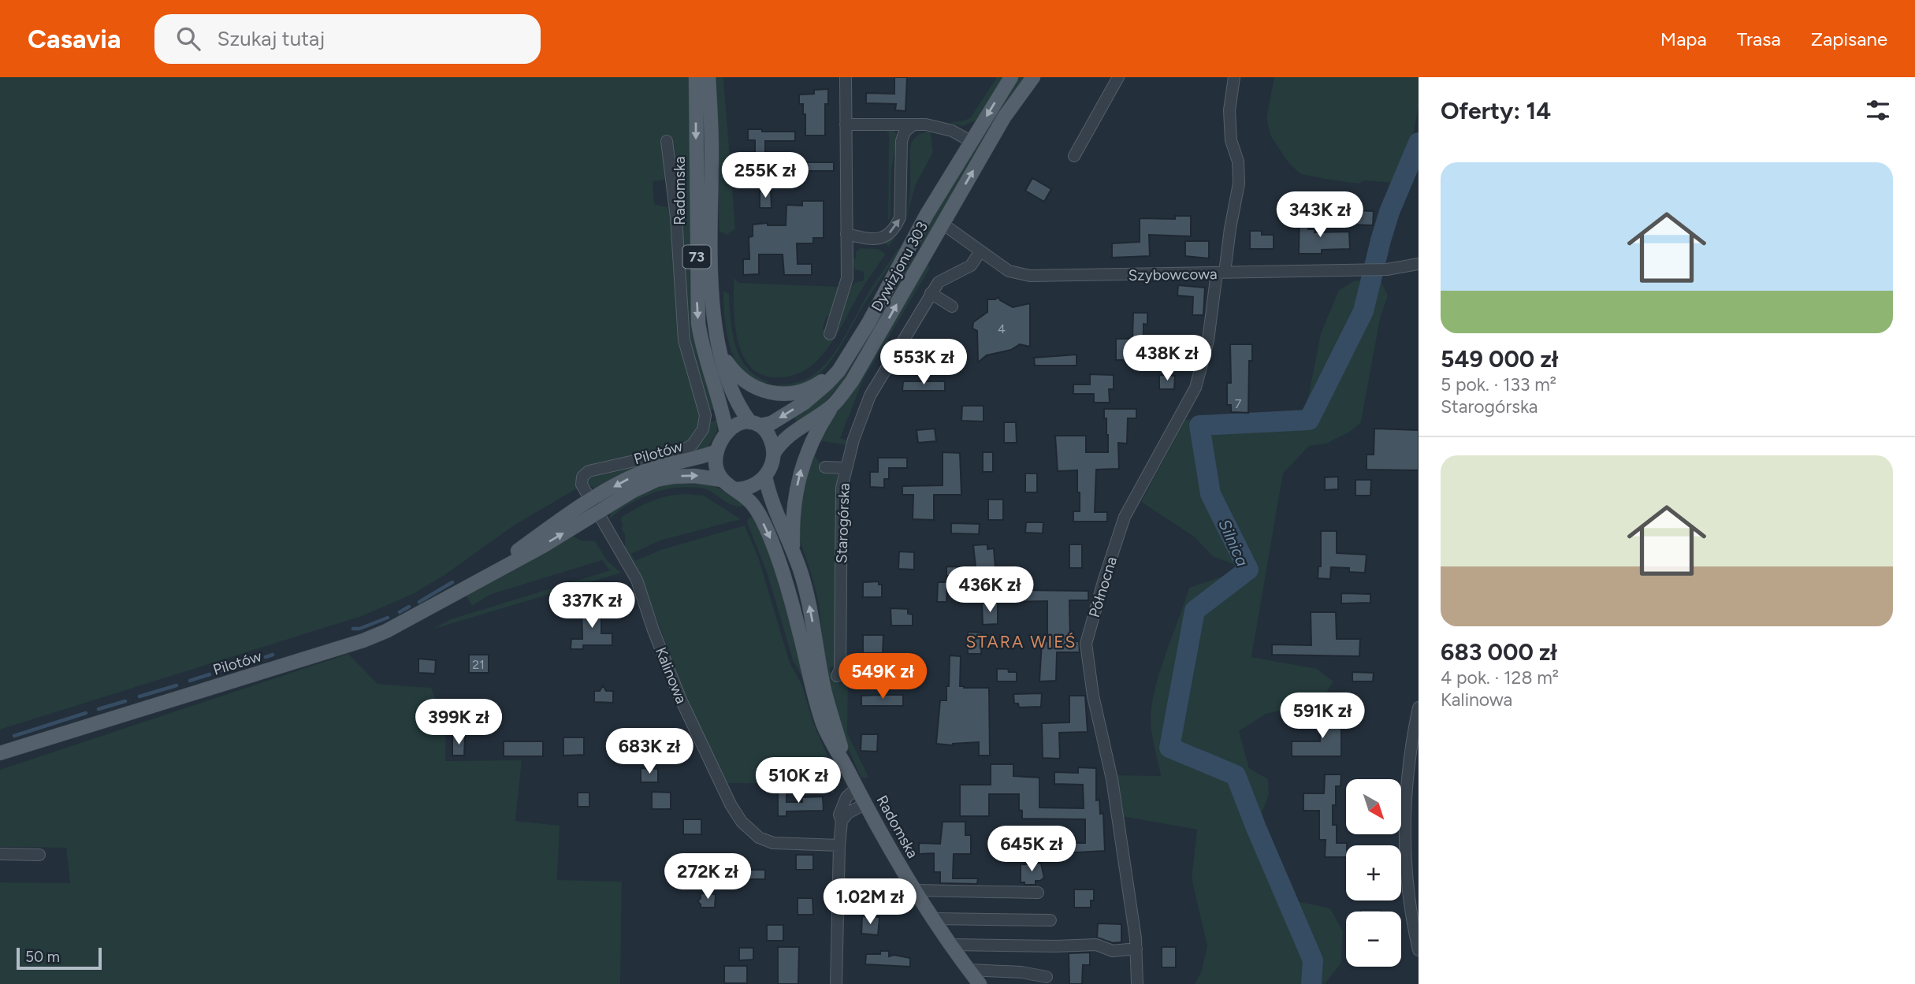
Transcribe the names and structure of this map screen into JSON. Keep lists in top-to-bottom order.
{
  "streets": {
    "main road": [
      "Radomska",
      "73",
      "Dywizjonu 303",
      "Pilotów"
    ],
    "street": [
      "Szybowcowa",
      "Starogórska",
      "Północna",
      "Kalinowa"
    ]
  },
  "crossings": [
    ["Radomska", "73"],
    ["Radomska", "Dywizjonu 303"],
    ["Radomska", "Pilotów"],
    ["73", "Dywizjonu 303"],
    ["73", "Pilotów"],
    ["Dywizjonu 303", "Szybowcowa"],
    ["Dywizjonu 303", "Pilotów"],
    ["Szybowcowa", "Starogórska"],
    ["Szybowcowa", "Północna"],
    ["Pilotów", "Kalinowa"]
  ],
  "districts": ["STARA WIEŚ"],
  "water": ["Silnica"],
  "house_numbers": ["4", "7", "21"],
  "scale_bar": "50 m",
  "north": "bottom right",
  "page": {
    "header": "Casavia",
    "search": "Szukaj tutaj",
    "nav": ["Mapa", "Trasa", "Zapisane"],
    "heading": "Oferty: 14",
    "list": [
      {
        "name": "549 000 zł",
        "note": "5 pok. · 133 m² · Starogórska"
      },
      {
        "name": "683 000 zł",
        "note": "4 pok. · 128 m² · Kalinowa"
      }
    ],
    "price": [
      "255K zł",
      "343K zł",
      "438K zł",
      "553K zł",
      "436K zł",
      "337K zł",
      "549K zł",
      "591K zł",
      "399K zł",
      "683K zł",
      "510K zł",
      "645K zł",
      "272K zł",
      "1.02M zł"
    ],
    "map_buttons": ["+", "−"],
    "scale": "50 m"
  }
}
